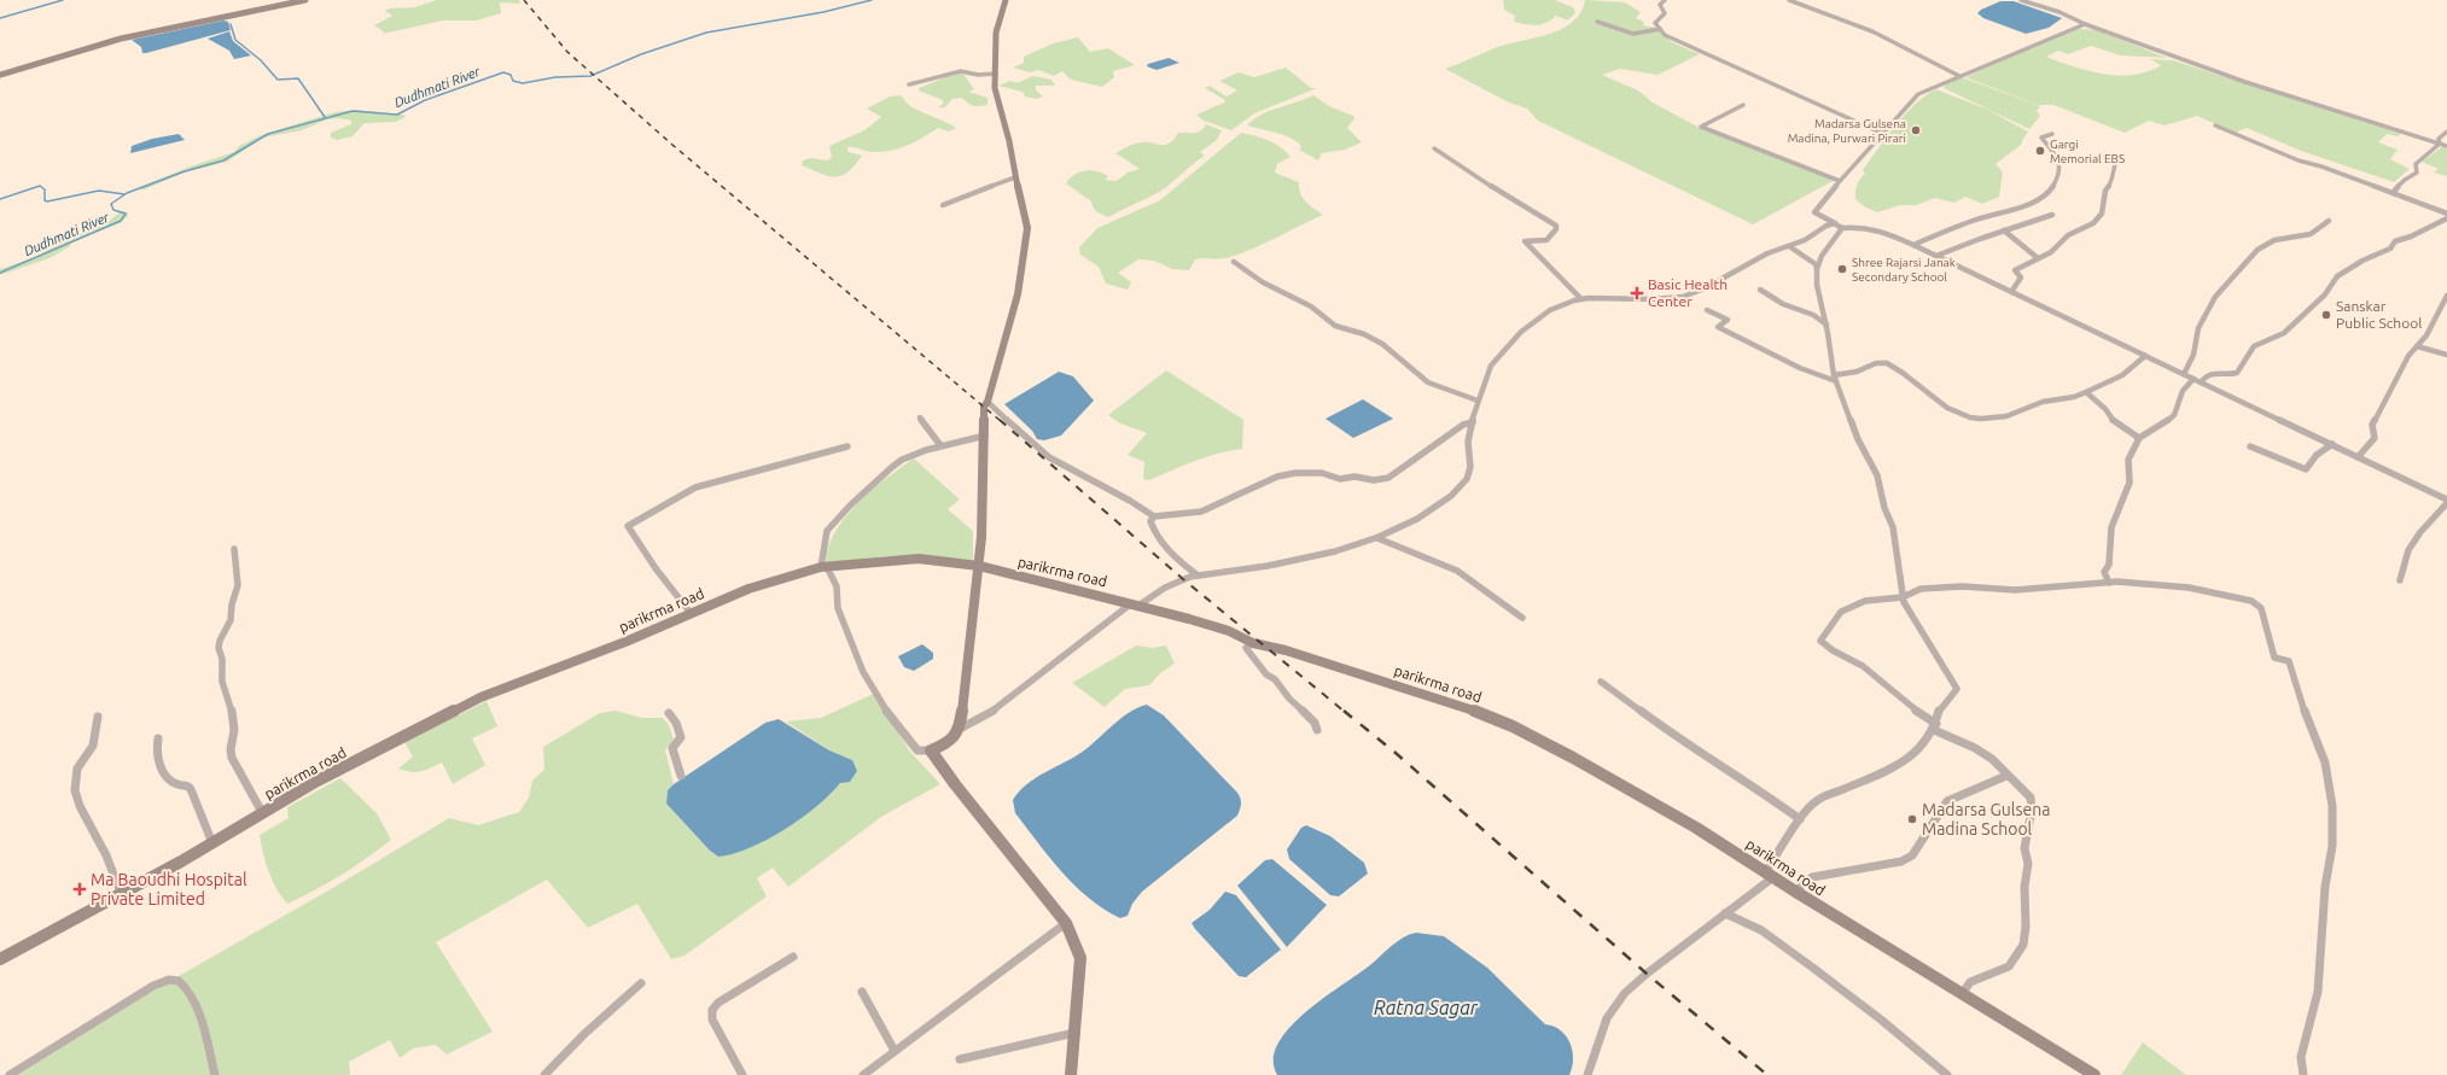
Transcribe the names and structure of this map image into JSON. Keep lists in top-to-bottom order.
{
  "streets": {
    "street": ["parikrma road"]
  },
  "water": ["Dudhmati River", "Ratna Sagar"],
  "places": {
    "other": [
      "Madarsa Gulsena Madina, Purwari Pirari",
      "Gargi Memorial EBS",
      "Shree Rajarsi Janak Secondary School",
      "Sanskar Public School",
      "Madarsa Gulsena Madina School"
    ],
    "health": ["Basic Health Center", "Ma Baoudhi Hospital Private Limited"]
  }
}
